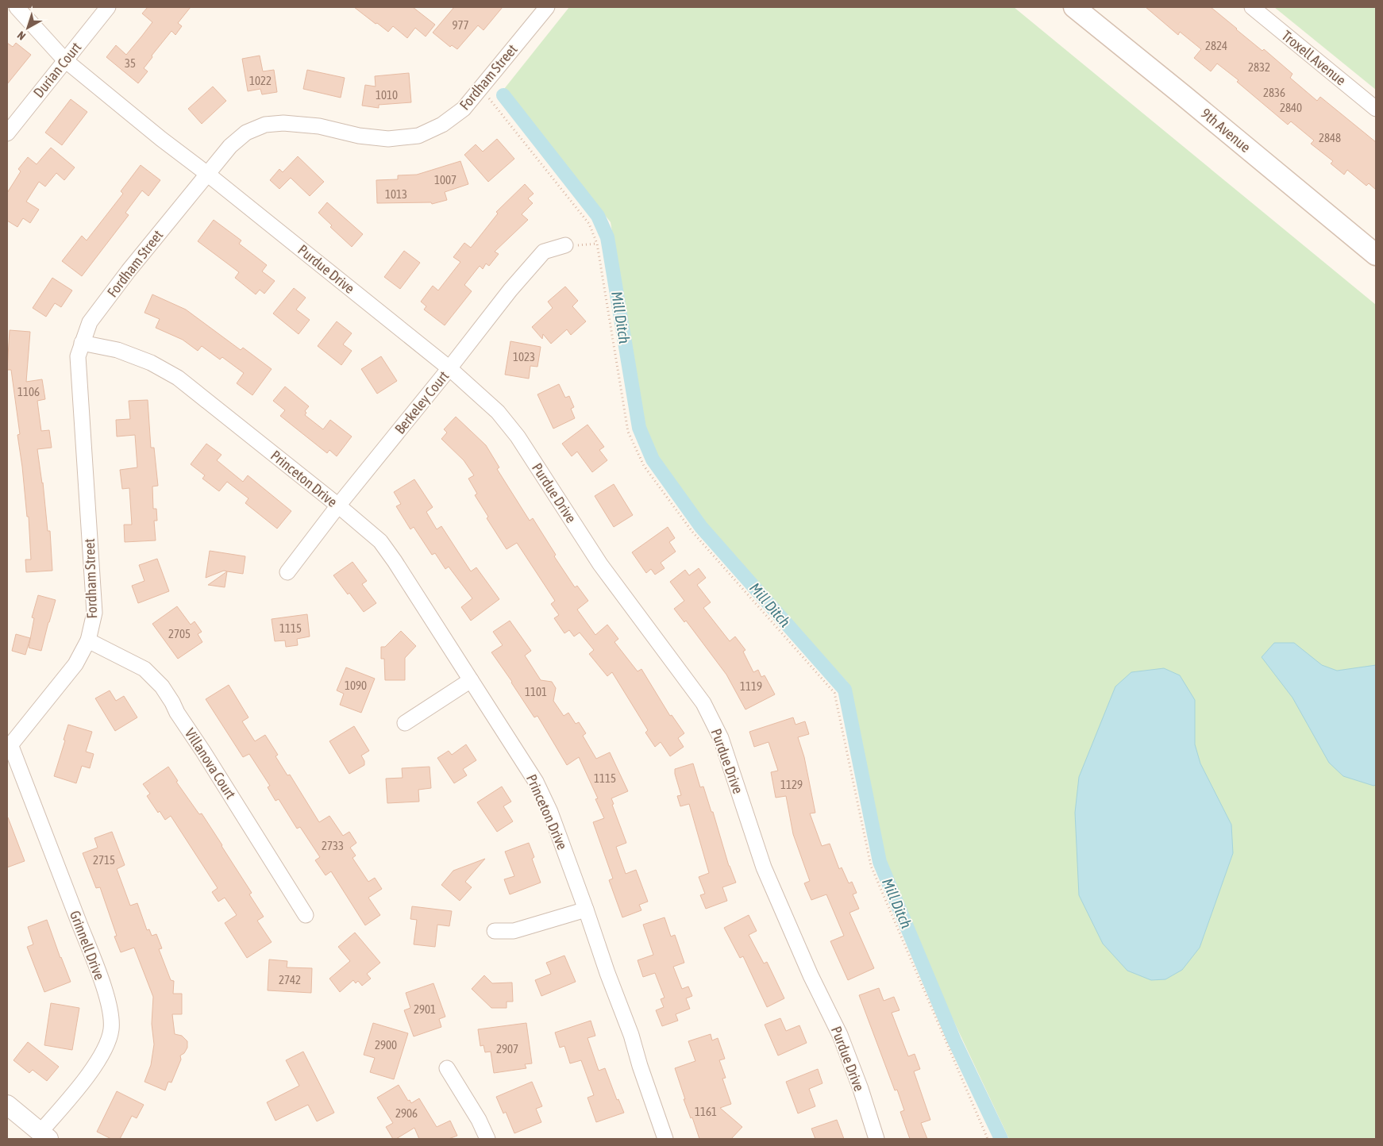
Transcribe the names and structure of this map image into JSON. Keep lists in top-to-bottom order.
{
  "streets": {
    "main road": ["9th Avenue"],
    "street": [
      "Troxell Avenue",
      "Durian Court",
      "Fordham Street",
      "Purdue Drive",
      "Berkeley Court",
      "Princeton Drive",
      "Villanova Court",
      "Grinnell Drive"
    ]
  },
  "crossings": [
    ["Durian Court", "Purdue Drive"],
    ["Fordham Street", "Purdue Drive"],
    ["Fordham Street", "Princeton Drive"],
    ["Fordham Street", "Villanova Court"],
    ["Fordham Street", "Grinnell Drive"],
    ["Purdue Drive", "Berkeley Court"],
    ["Berkeley Court", "Princeton Drive"]
  ],
  "water": ["Mill Ditch"],
  "house_numbers": [
    "977",
    "2824",
    "35",
    "2832",
    "1022",
    "2836",
    "1010",
    "2840",
    "2848",
    "1007",
    "1013",
    "1023",
    "1106",
    "1115",
    "2705",
    "1090",
    "1119",
    "1101",
    "1115",
    "1129",
    "2733",
    "2715",
    "2742",
    "2901",
    "2900",
    "2907",
    "1161",
    "2906"
  ],
  "north": "bottom left"
}
